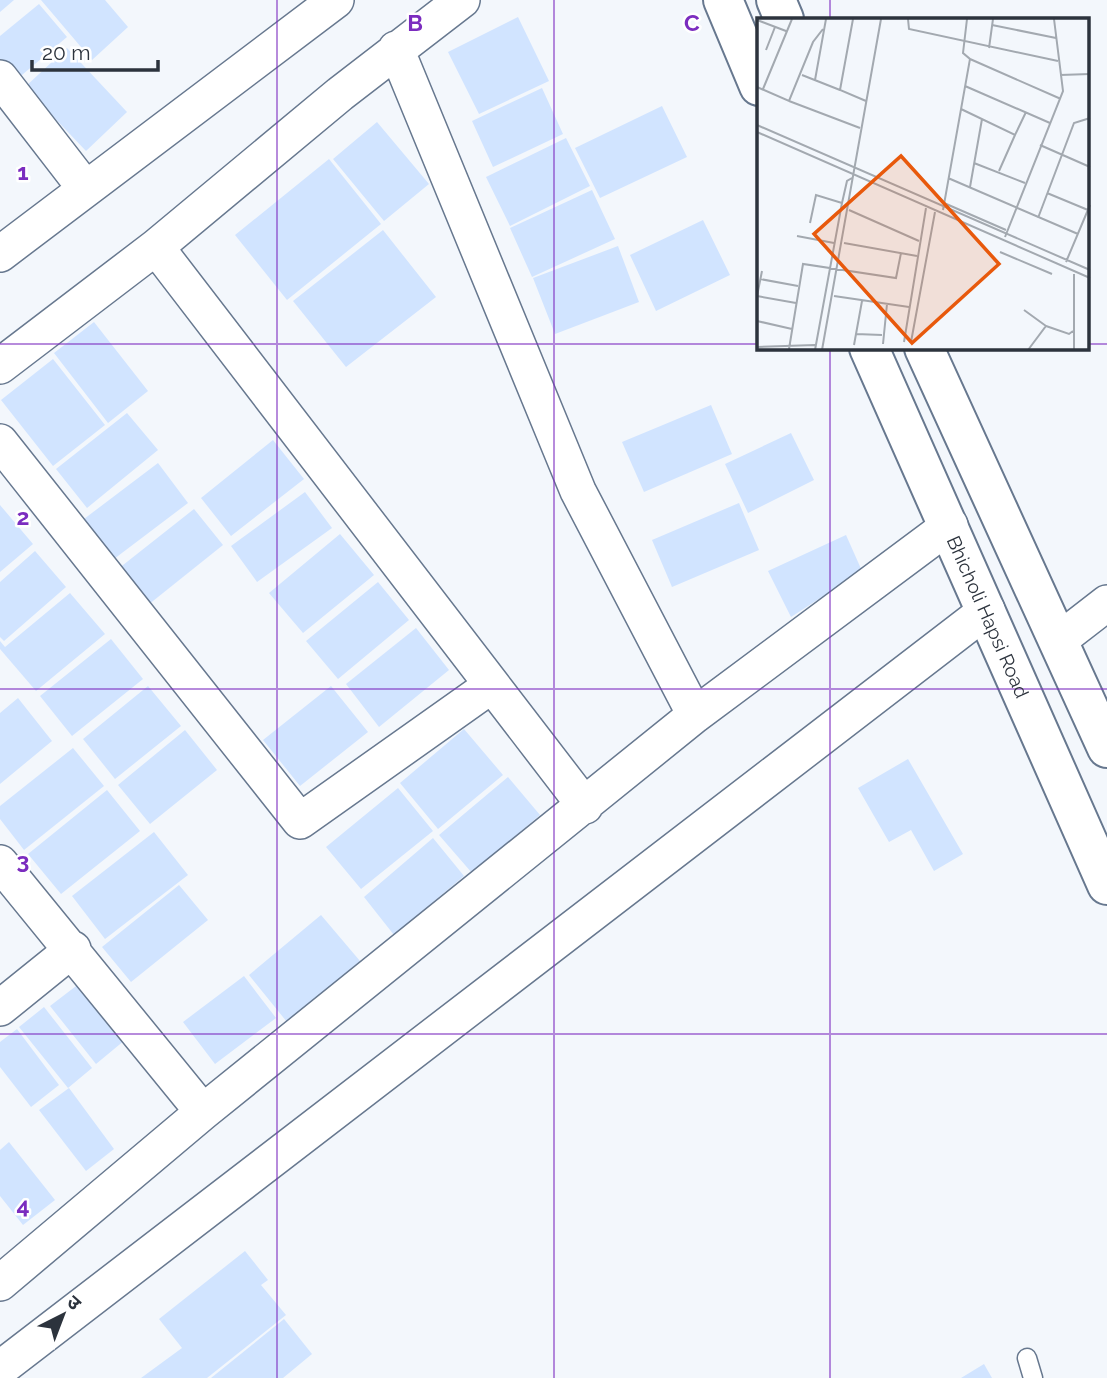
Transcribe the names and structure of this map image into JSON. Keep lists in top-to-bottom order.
{
  "streets": {
    "street": ["Bhicholi Hapsi Road"]
  },
  "scale_bar": "20 m",
  "north": "top right",
  "grid": {
    "columns": ["B", "C"],
    "rows": [
      "1",
      "2",
      "3",
      "4"
    ]
  }
}
